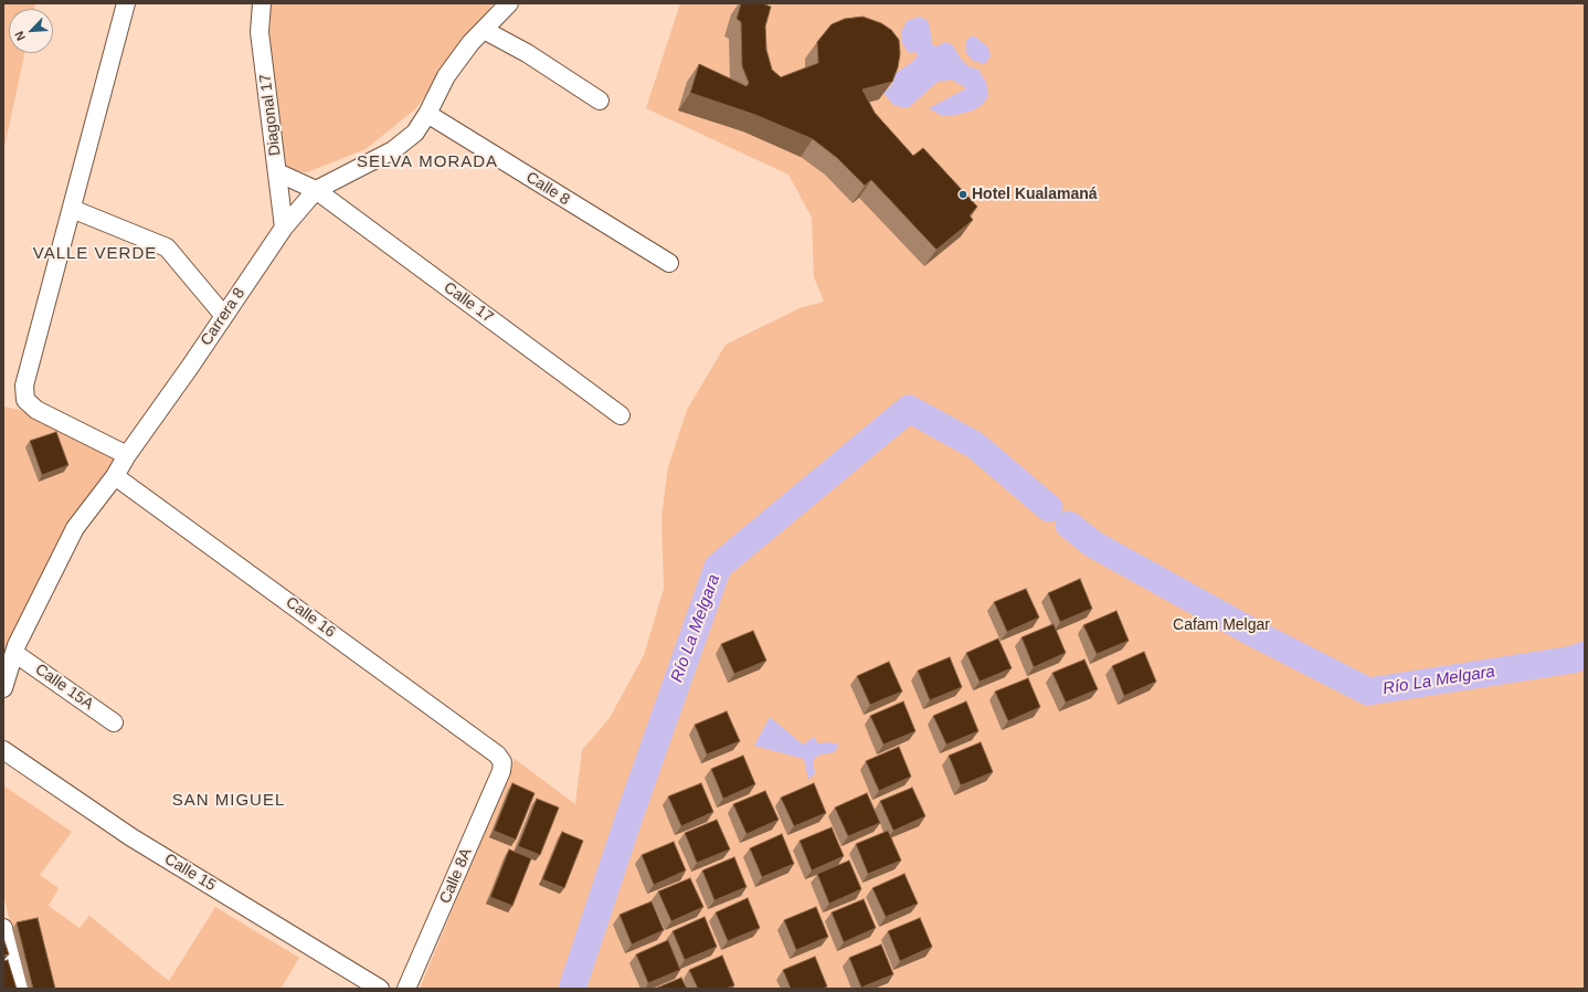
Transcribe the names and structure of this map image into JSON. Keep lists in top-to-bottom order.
{
  "streets": {
    "street": [
      "Diagonal 17",
      "Calle 8",
      "Calle 17",
      "Carrera 8",
      "Calle 16",
      "Calle 15A",
      "Calle 15",
      "Calle 8A"
    ]
  },
  "crossings": [
    ["Diagonal 17", "Calle 17"],
    ["Diagonal 17", "Carrera 8"],
    ["Calle 8", "Carrera 8"],
    ["Calle 17", "Carrera 8"],
    ["Carrera 8", "Calle 16"],
    ["Carrera 8", "Calle 15A"],
    ["Calle 16", "Calle 8A"]
  ],
  "districts": ["SELVA MORADA", "VALLE VERDE", "SAN MIGUEL"],
  "water": ["Río La Melgara"],
  "parks": ["Cafam Melgar"],
  "places": ["Hotel Kualamaná"],
  "north": "bottom left"
}
